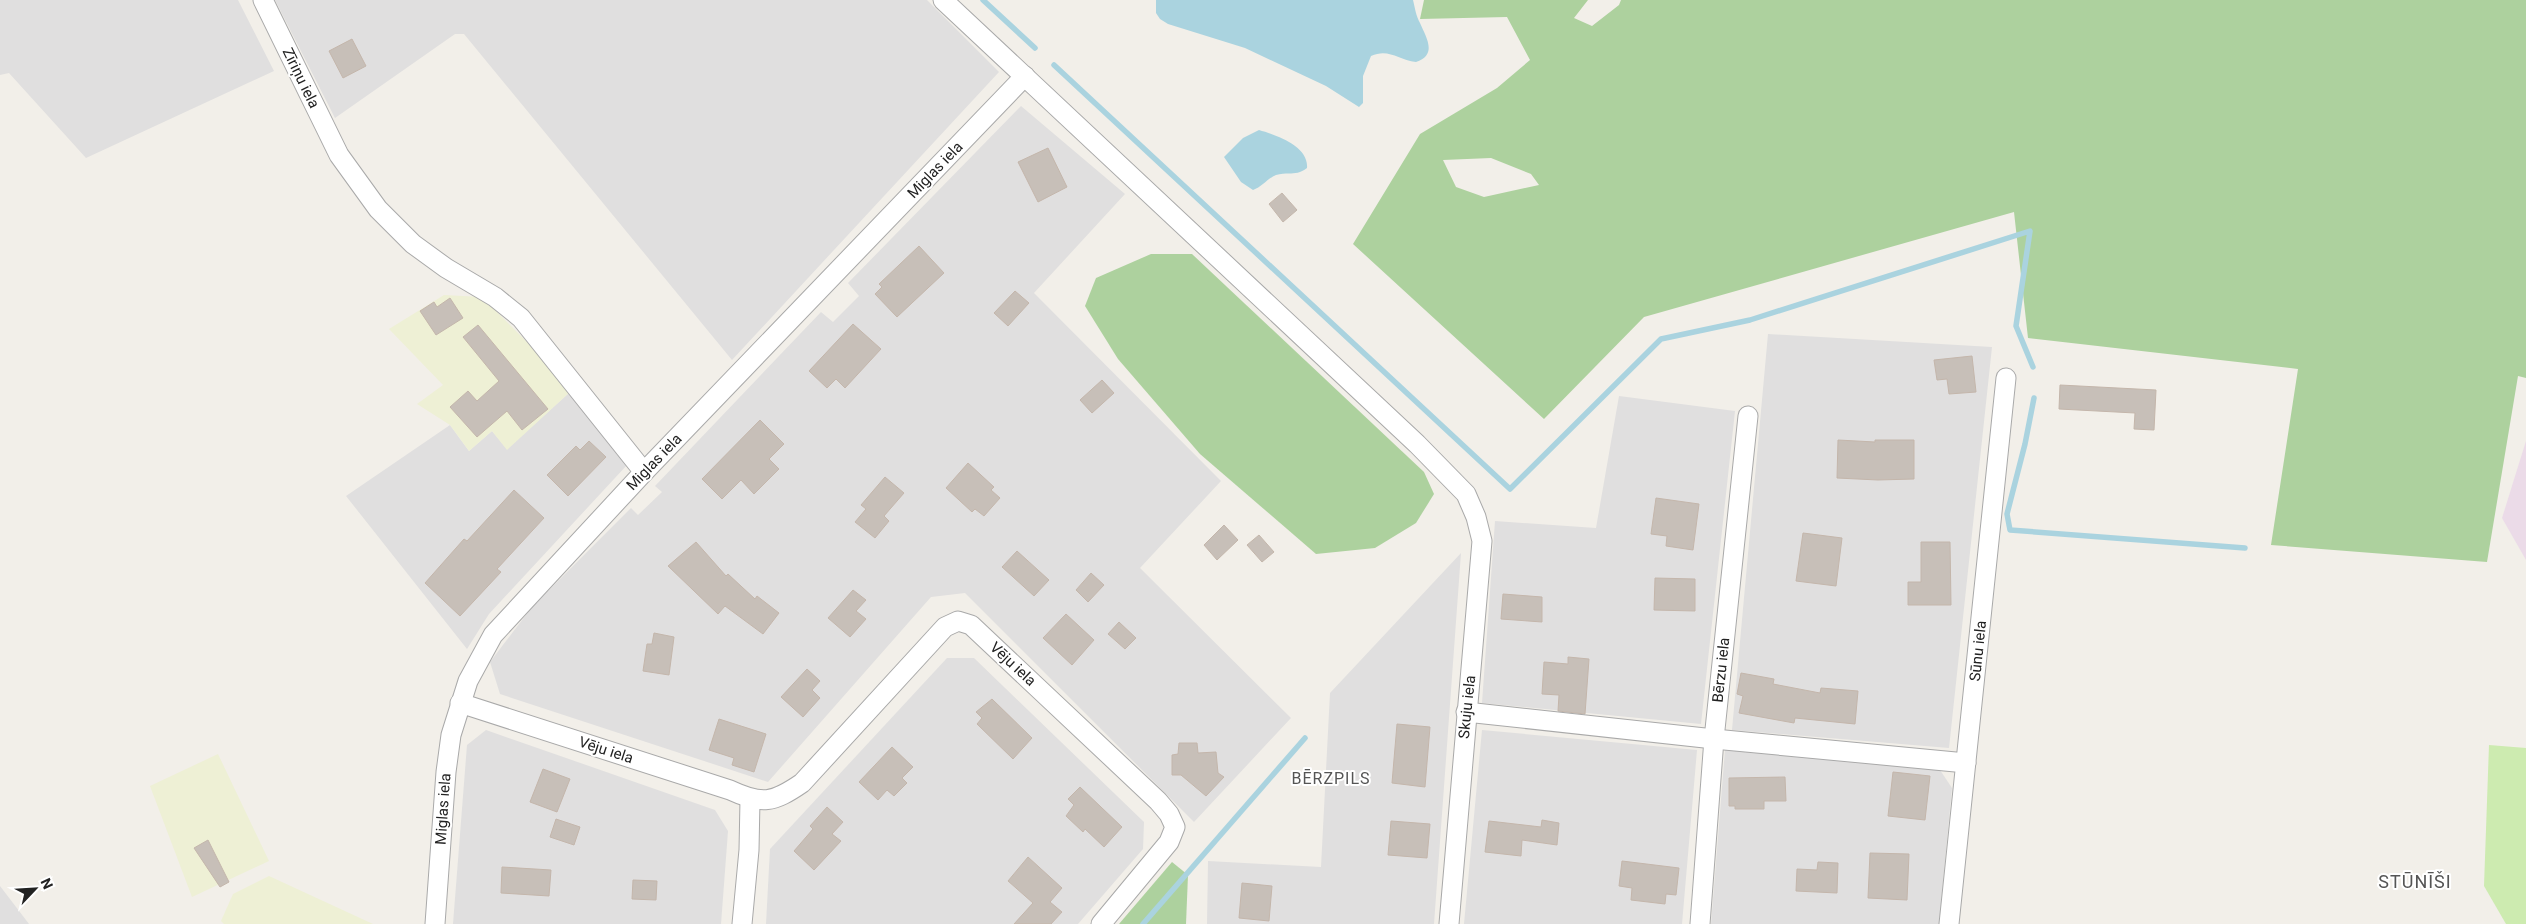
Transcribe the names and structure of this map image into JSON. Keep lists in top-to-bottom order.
{
  "streets": {
    "street": [
      "Zīriņu iela",
      "Miglas iela",
      "Sūnu iela",
      "Vēju iela",
      "Bērzu iela",
      "Skuju iela"
    ]
  },
  "crossings": [
    ["Zīriņu iela", "Miglas iela"],
    ["Miglas iela", "Vēju iela"],
    ["Miglas iela", "Skuju iela"]
  ],
  "districts": ["BĒRZPILS", "STŪNĪŠI"],
  "north": "top right"
}
